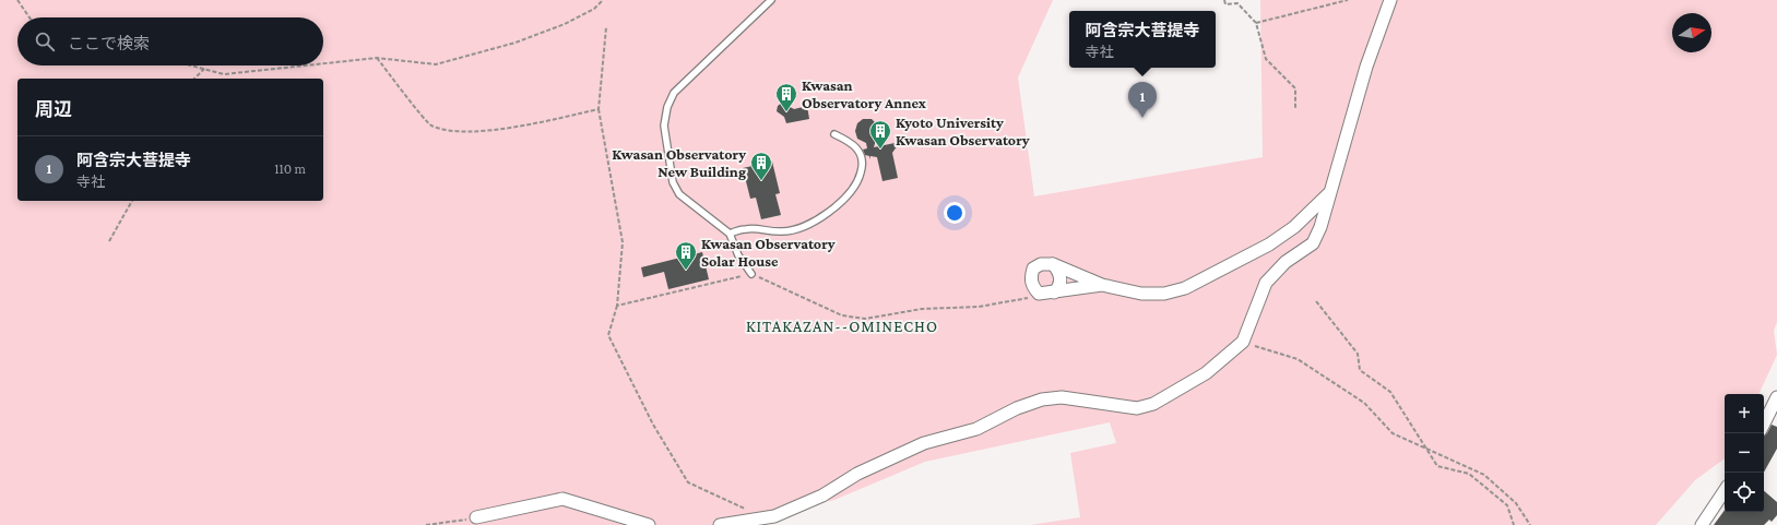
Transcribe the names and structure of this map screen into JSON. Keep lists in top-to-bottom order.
{
  "districts": ["KITAKAZAN--OMINECHO"],
  "places": {
    "building": [
      "Kwasan Observatory Annex",
      "Kyoto University Kwasan Observatory",
      "Kwasan Observatory New Building",
      "Kwasan Observatory Solar House"
    ]
  },
  "north": "right",
  "page": {
    "popup": ["阿含宗大菩提寺", "寺社"],
    "search": "ここで検索",
    "heading": "周辺",
    "pins": "1",
    "list": [
      {
        "mark": "1",
        "name": "阿含宗大菩提寺",
        "note": "寺社",
        "value": "110 m"
      }
    ],
    "map_buttons": ["+", "−"]
  }
}
